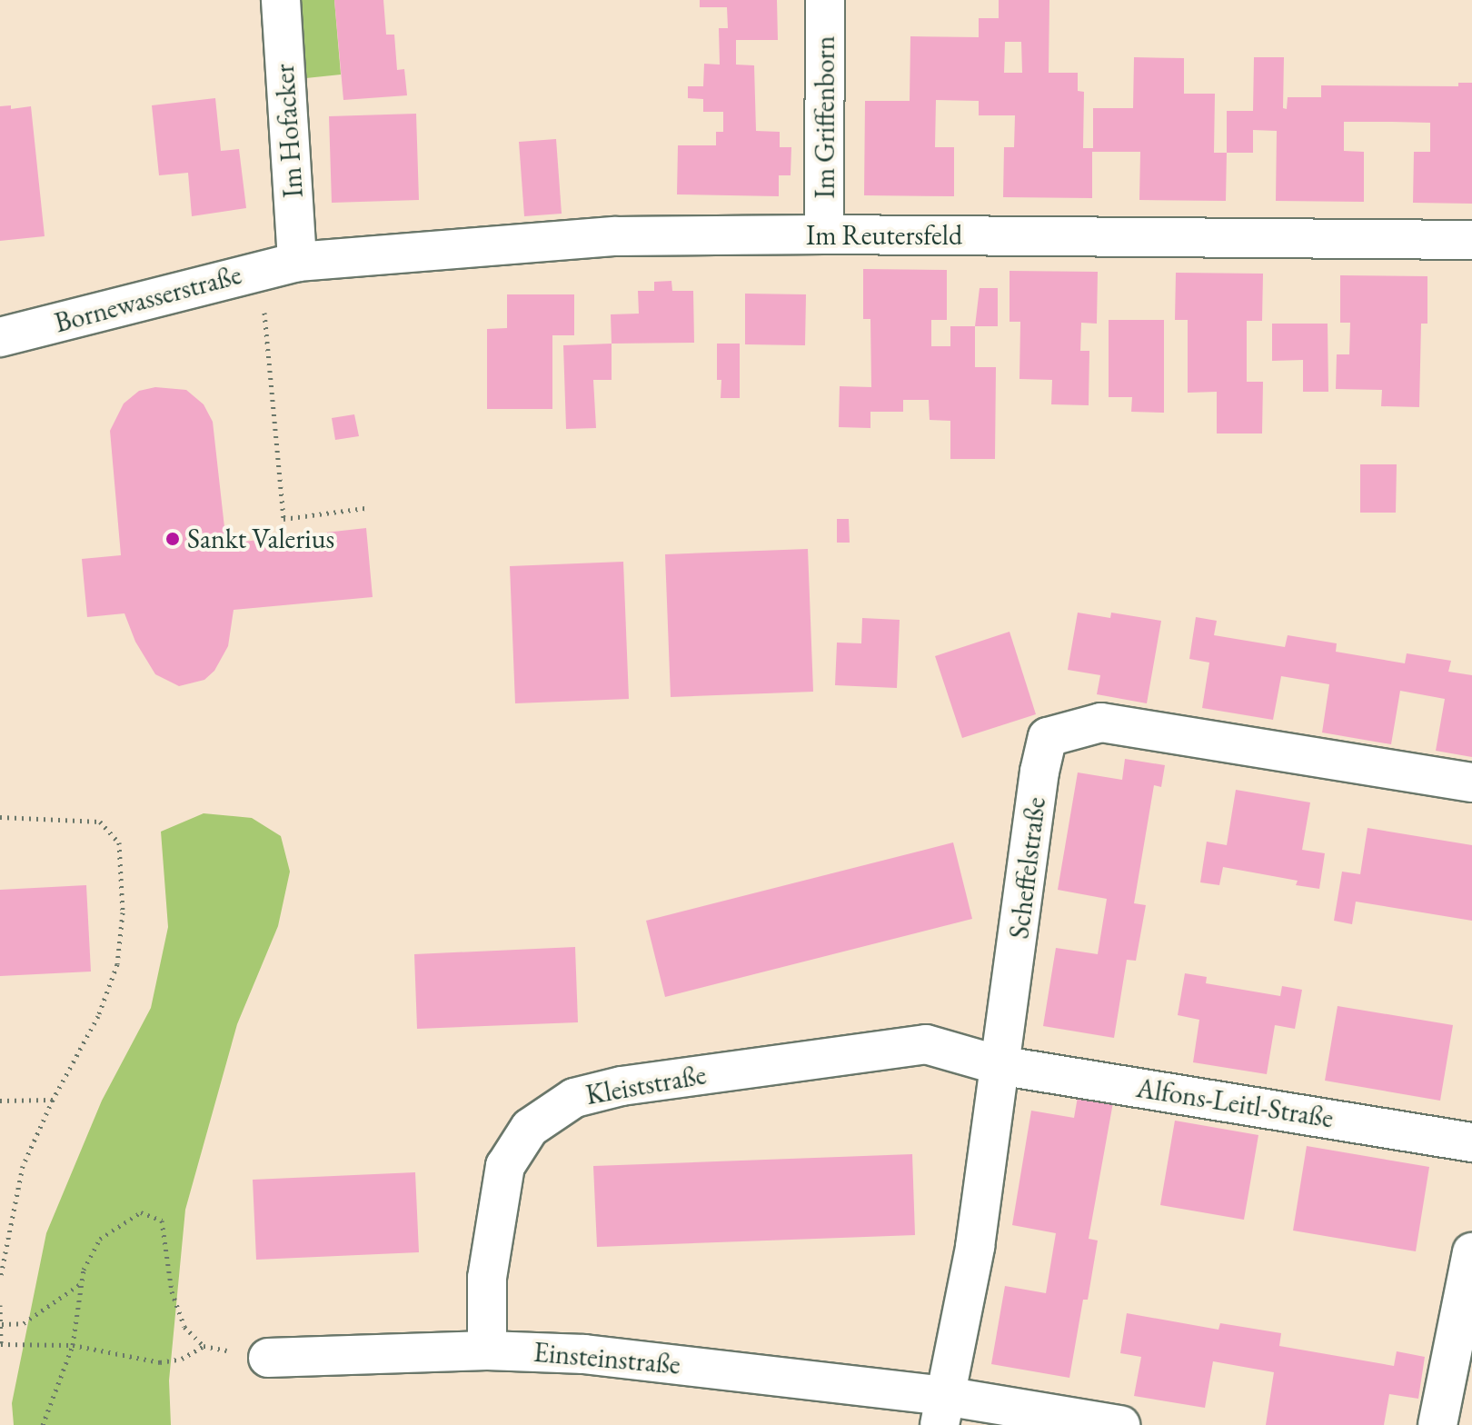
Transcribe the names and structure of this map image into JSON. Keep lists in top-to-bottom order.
{
  "streets": {
    "street": [
      "Im Griffenborn",
      "Im Hofacker",
      "Im Reutersfeld",
      "Bornewasserstraße",
      "Scheffelstraße",
      "Kleiststraße",
      "Alfons-Leitl-Straße",
      "Einsteinstraße"
    ]
  },
  "crossings": [
    ["Im Griffenborn", "Im Reutersfeld"],
    ["Im Hofacker", "Im Reutersfeld"],
    ["Im Hofacker", "Bornewasserstraße"],
    ["Im Reutersfeld", "Bornewasserstraße"],
    ["Scheffelstraße", "Kleiststraße"],
    ["Scheffelstraße", "Alfons-Leitl-Straße"],
    ["Scheffelstraße", "Einsteinstraße"],
    ["Kleiststraße", "Alfons-Leitl-Straße"],
    ["Kleiststraße", "Einsteinstraße"]
  ],
  "places": ["Sankt Valerius"]
}
